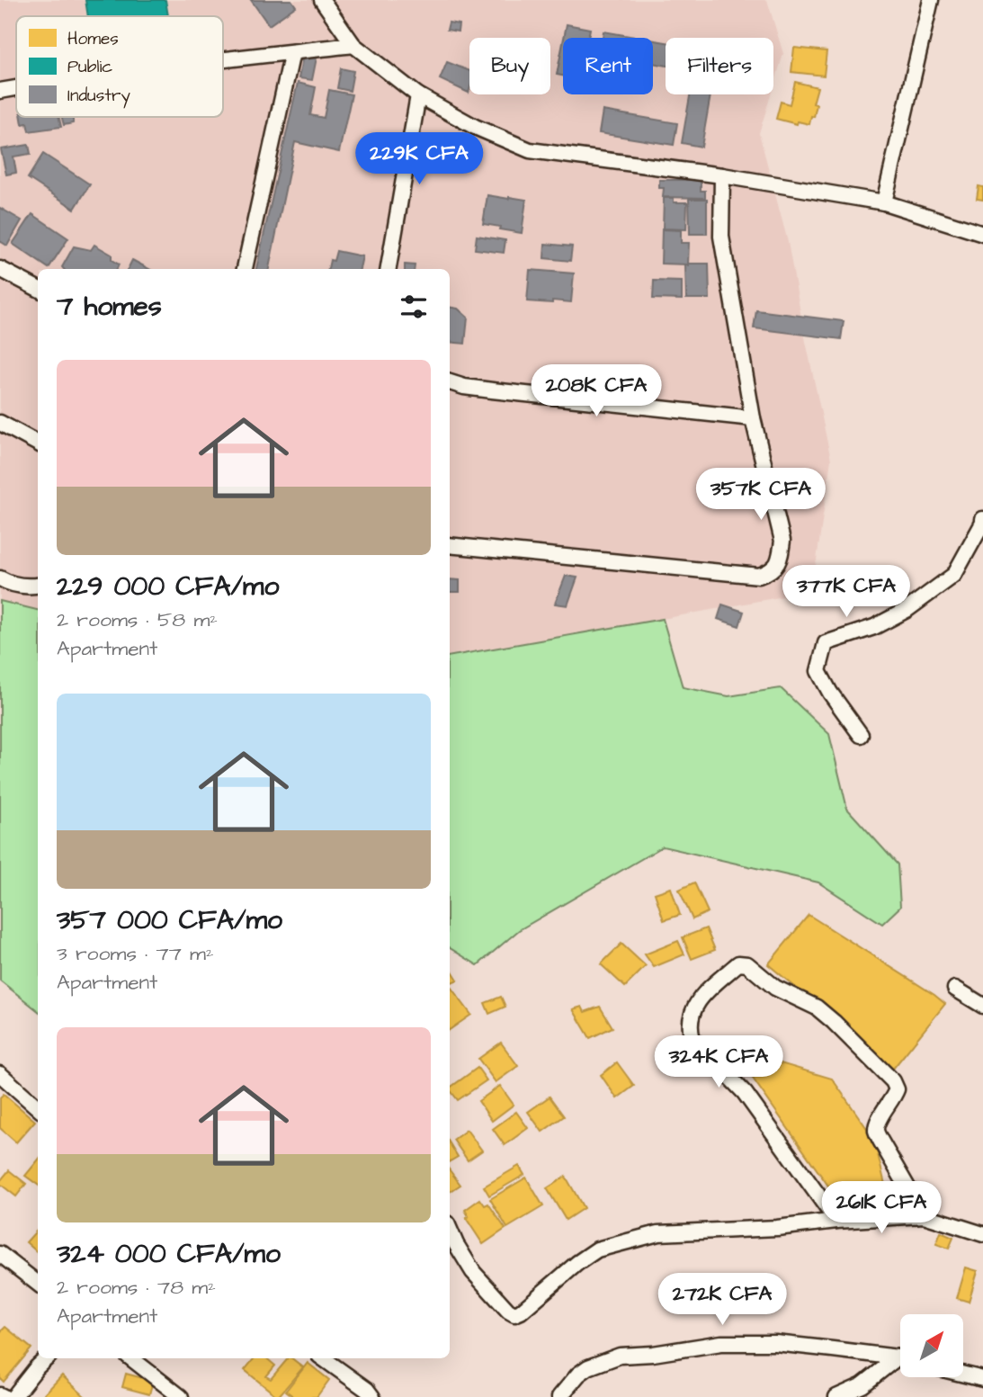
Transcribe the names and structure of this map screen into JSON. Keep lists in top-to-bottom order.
{
  "legend": ["Homes", "Public", "Industry"],
  "north": "top right",
  "page": {
    "chip": ["Buy", "Rent", "Filters"],
    "price": [
      "229K CFA",
      "208K CFA",
      "357K CFA",
      "377K CFA",
      "324K CFA",
      "261K CFA",
      "272K CFA"
    ],
    "heading": "7 homes",
    "list": [
      {
        "name": "229 000 CFA/mo",
        "note": "2 rooms · 58 m² · Apartment"
      },
      {
        "name": "357 000 CFA/mo",
        "note": "3 rooms · 77 m² · Apartment"
      },
      {
        "name": "324 000 CFA/mo",
        "note": "2 rooms · 78 m² · Apartment"
      }
    ]
  }
}
